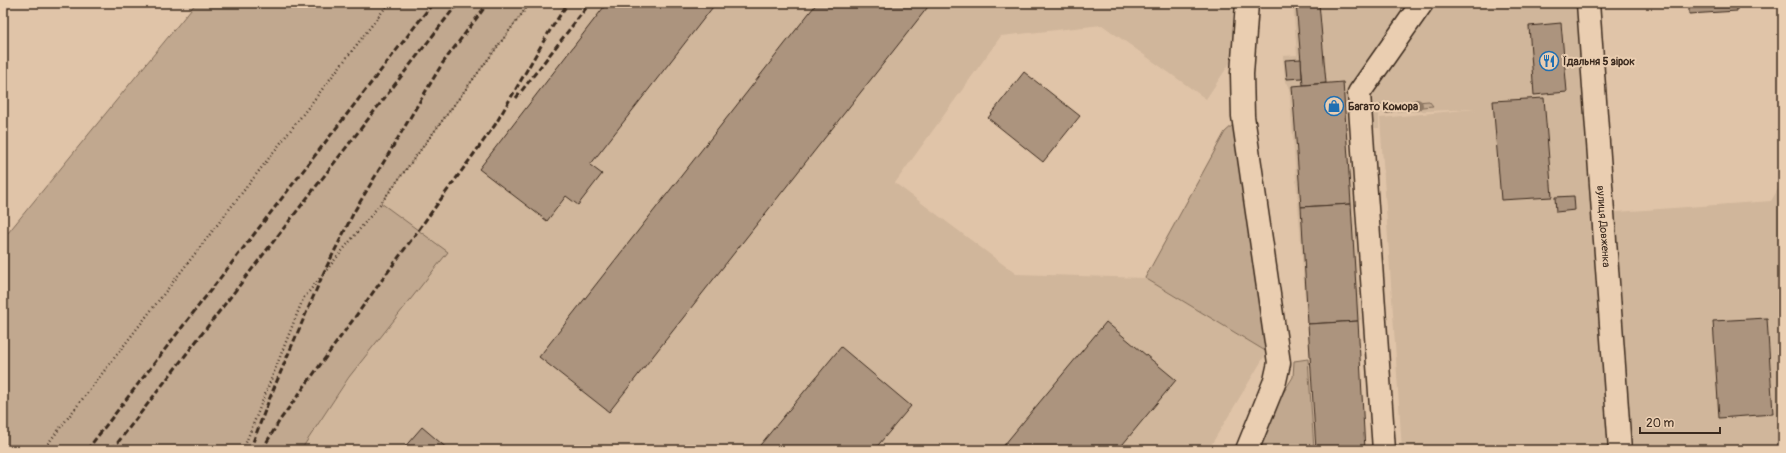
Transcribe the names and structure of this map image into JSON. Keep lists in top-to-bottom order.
{
  "streets": {
    "main road": ["вулиця Довженка"]
  },
  "places": {
    "restaurant": ["Їдальня 5 зірок"],
    "shop": ["Багато Комора"]
  },
  "scale_bar": "20 m"
}
